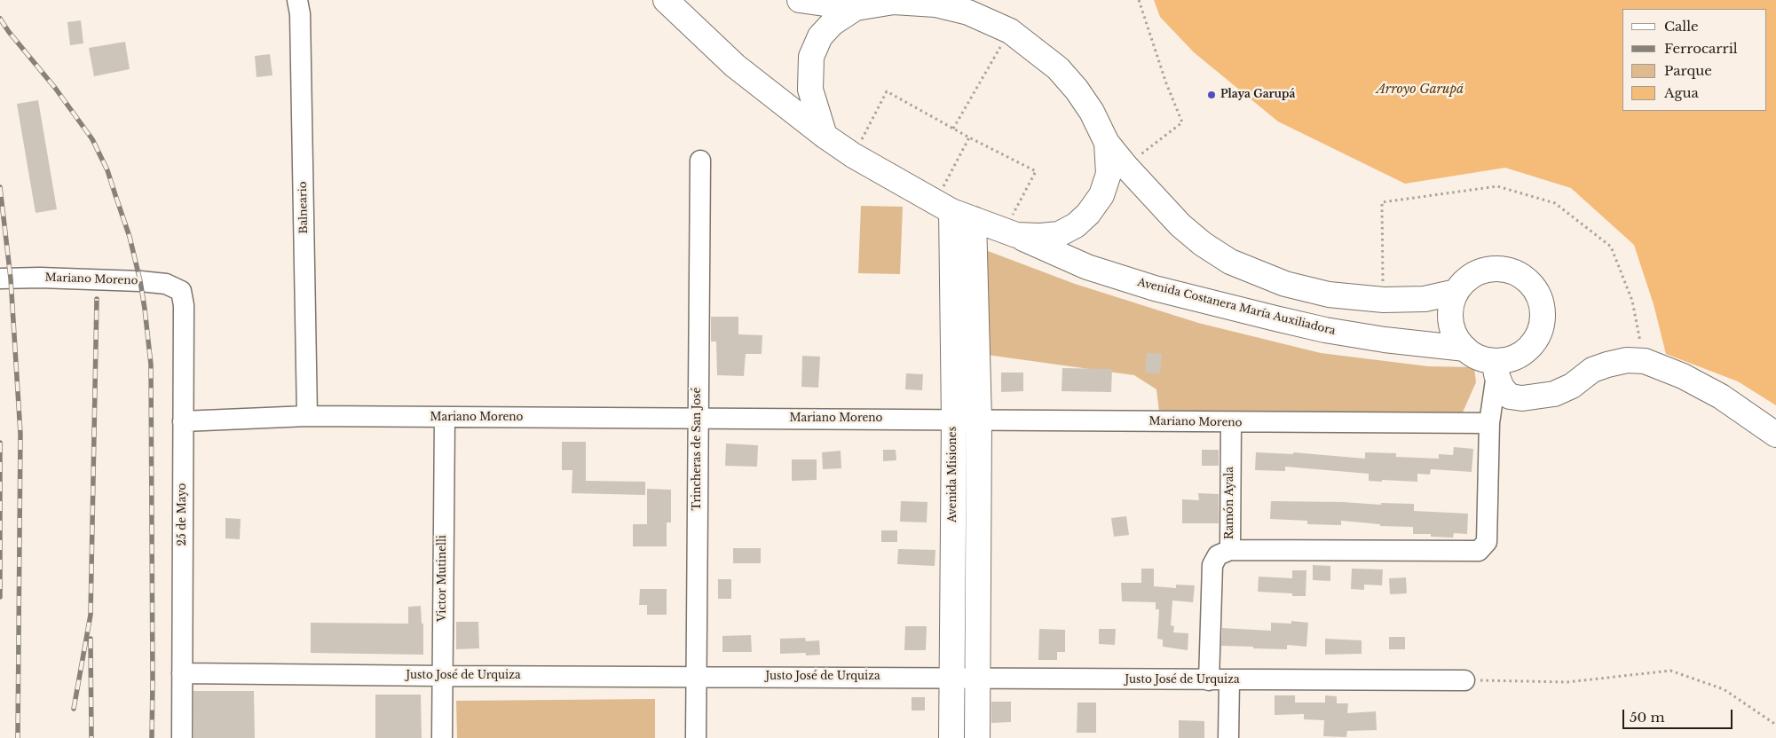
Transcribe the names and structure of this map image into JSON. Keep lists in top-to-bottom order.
{
  "streets": {
    "main road": ["Avenida Costanera María Auxiliadora", "Avenida Misiones"],
    "street": [
      "Balneario",
      "Mariano Moreno",
      "Trincheras de San José",
      "Ramón Ayala",
      "25 de Mayo",
      "Victor Mutinelli",
      "Justo José de Urquiza"
    ]
  },
  "crossings": [
    ["Balneario", "Mariano Moreno"],
    ["Mariano Moreno", "Trincheras de San José"],
    ["Mariano Moreno", "Avenida Misiones"],
    ["Mariano Moreno", "Ramón Ayala"],
    ["Mariano Moreno", "25 de Mayo"],
    ["Mariano Moreno", "Victor Mutinelli"],
    ["Avenida Costanera María Auxiliadora", "Avenida Misiones"],
    ["Trincheras de San José", "Justo José de Urquiza"],
    ["Avenida Misiones", "Justo José de Urquiza"],
    ["Ramón Ayala", "Justo José de Urquiza"],
    ["25 de Mayo", "Justo José de Urquiza"],
    ["Victor Mutinelli", "Justo José de Urquiza"]
  ],
  "water": ["Arroyo Garupá"],
  "places": ["Playa Garupá"],
  "legend": [
    "Calle",
    "Ferrocarril",
    "Parque",
    "Agua"
  ],
  "scale_bar": "50 m"
}
